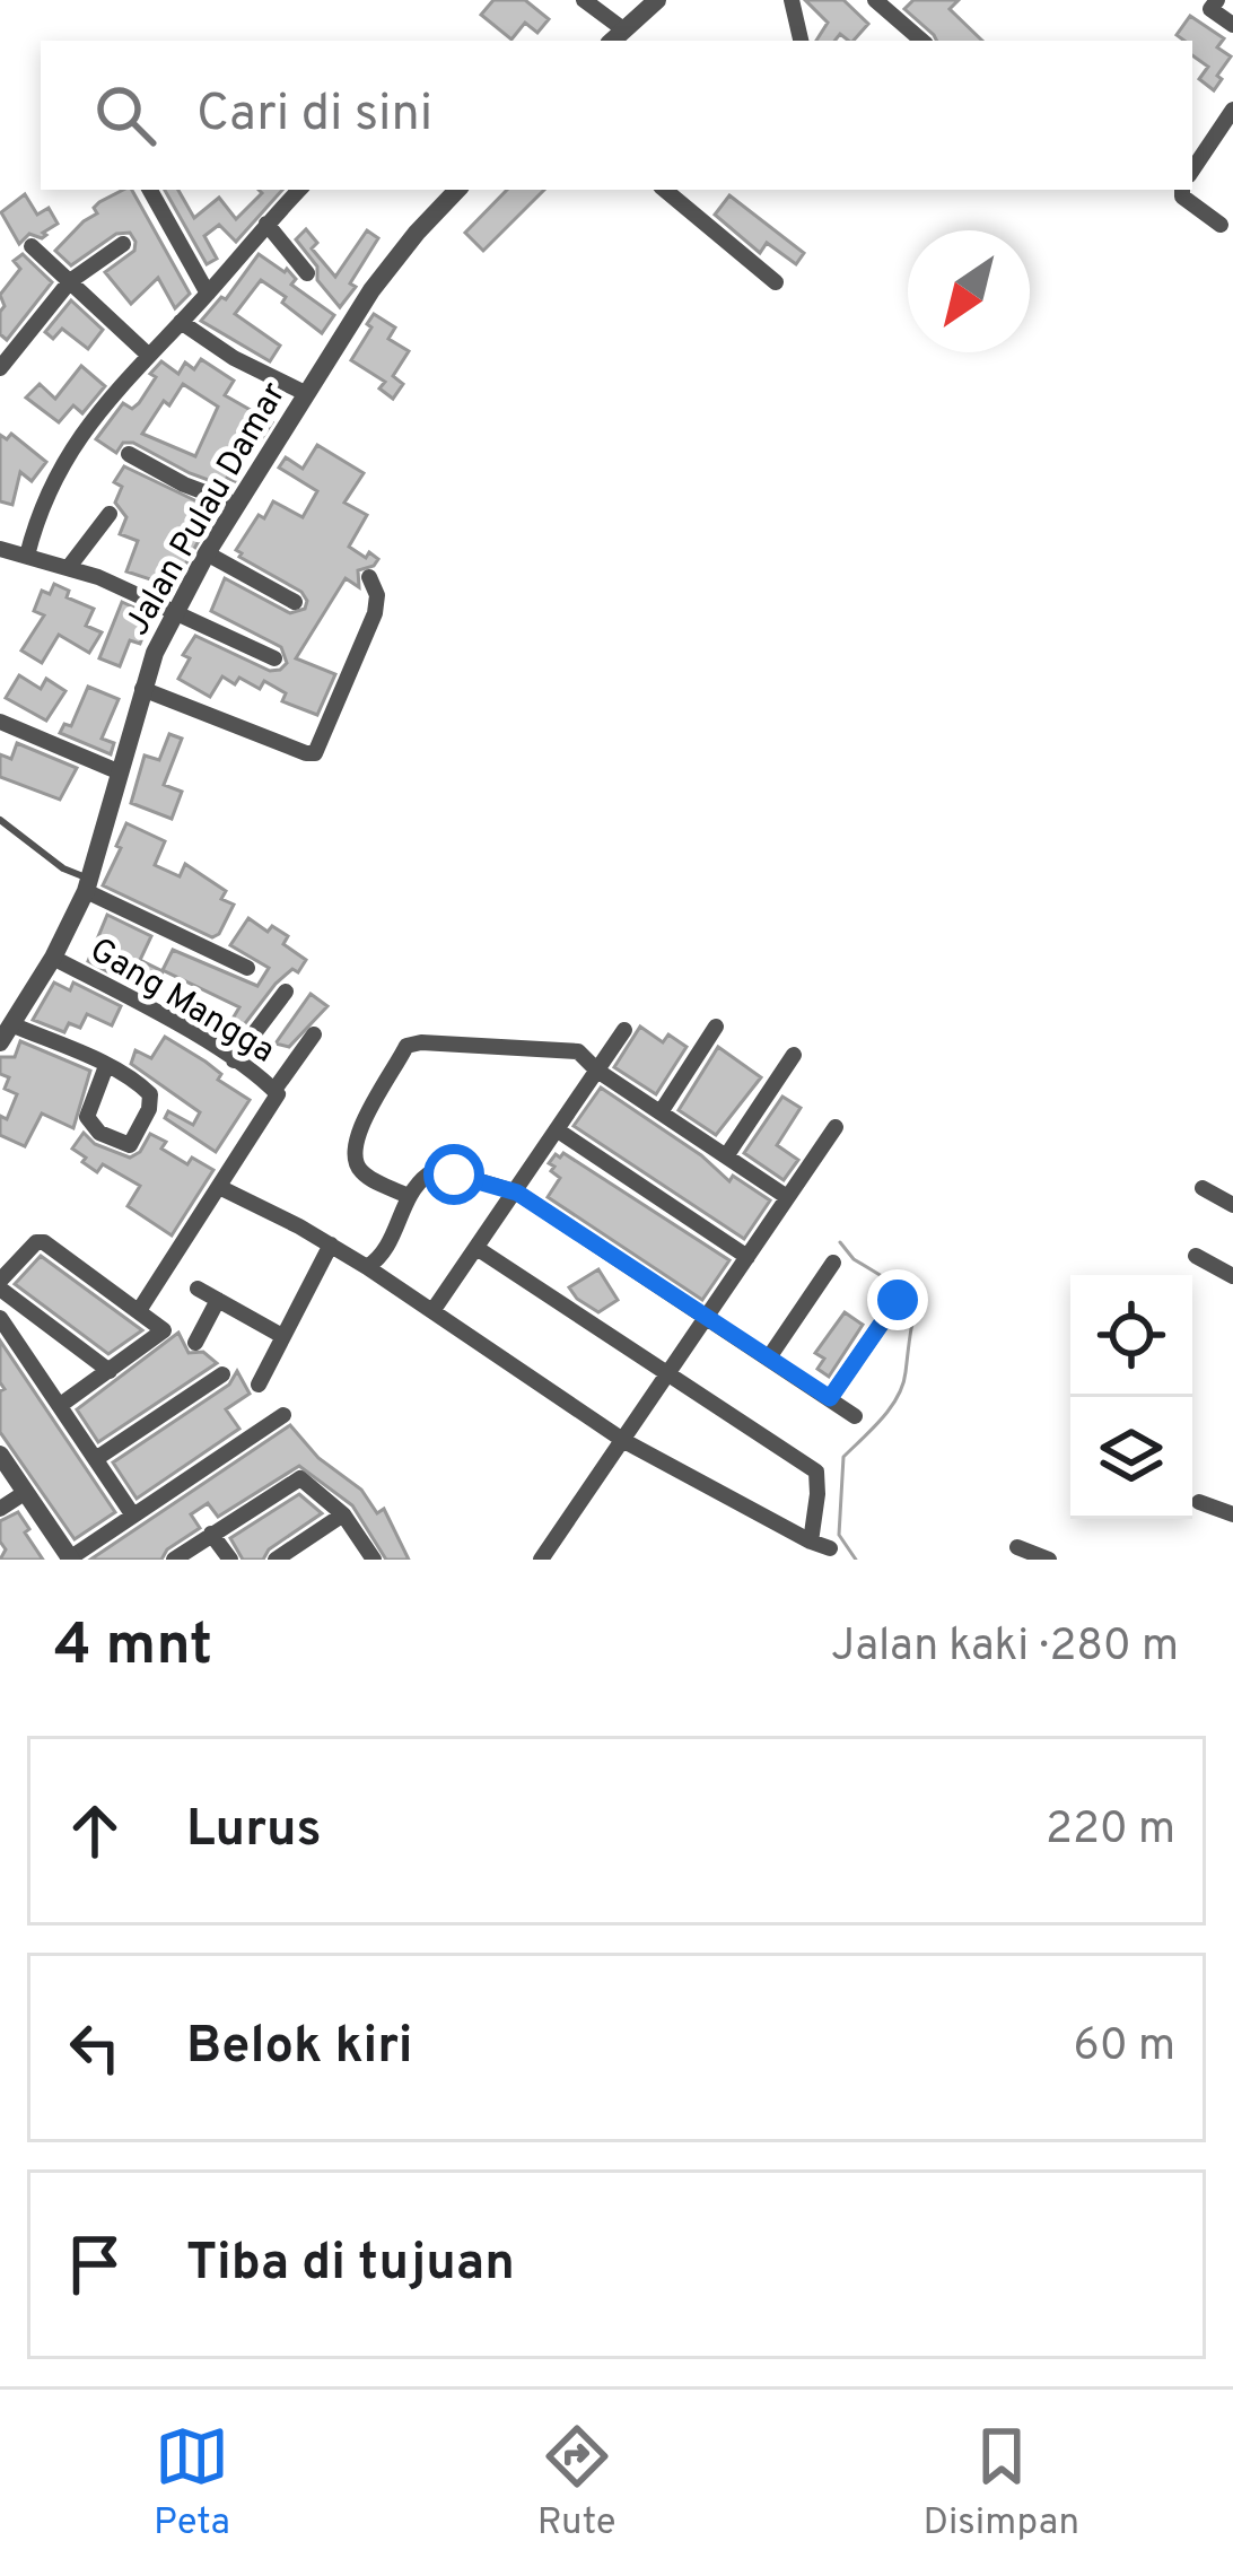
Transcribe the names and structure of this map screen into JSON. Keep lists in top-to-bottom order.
{
  "streets": {
    "street": ["Jalan Pulau Damar", "Gang Mangga"]
  },
  "crossings": [
    ["Jalan Pulau Damar", "Gang Mangga"]
  ],
  "north": "bottom left",
  "page": {
    "search": "Cari di sini",
    "heading": ["4 mnt", "Jalan kaki · 280 m"],
    "list": [
      ["Lurus", "220 m"],
      ["Belok kiri", "60 m"],
      "Tiba di tujuan"
    ],
    "nav": ["Peta", "Rute", "Disimpan"]
  }
}
